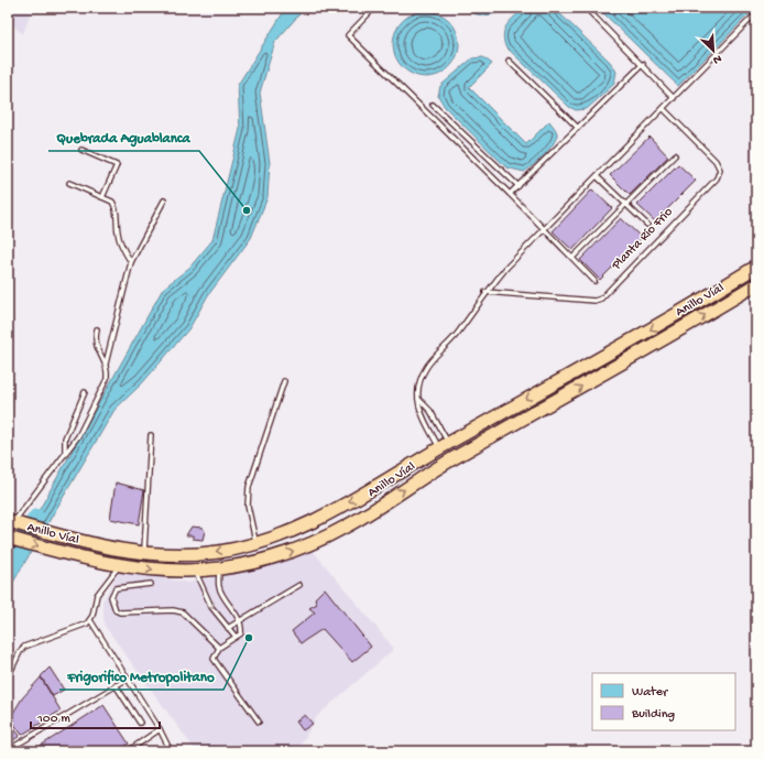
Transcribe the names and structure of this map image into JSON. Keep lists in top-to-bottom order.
{
  "streets": {
    "highway": ["Anillo Víal"],
    "lane": ["Planta Río Frio"]
  },
  "places": ["Quebrada Aguablanca", "Frigorifico Metropolitano"],
  "legend": ["Water", "Building"],
  "scale_bar": "100 m",
  "north": "bottom right"
}
